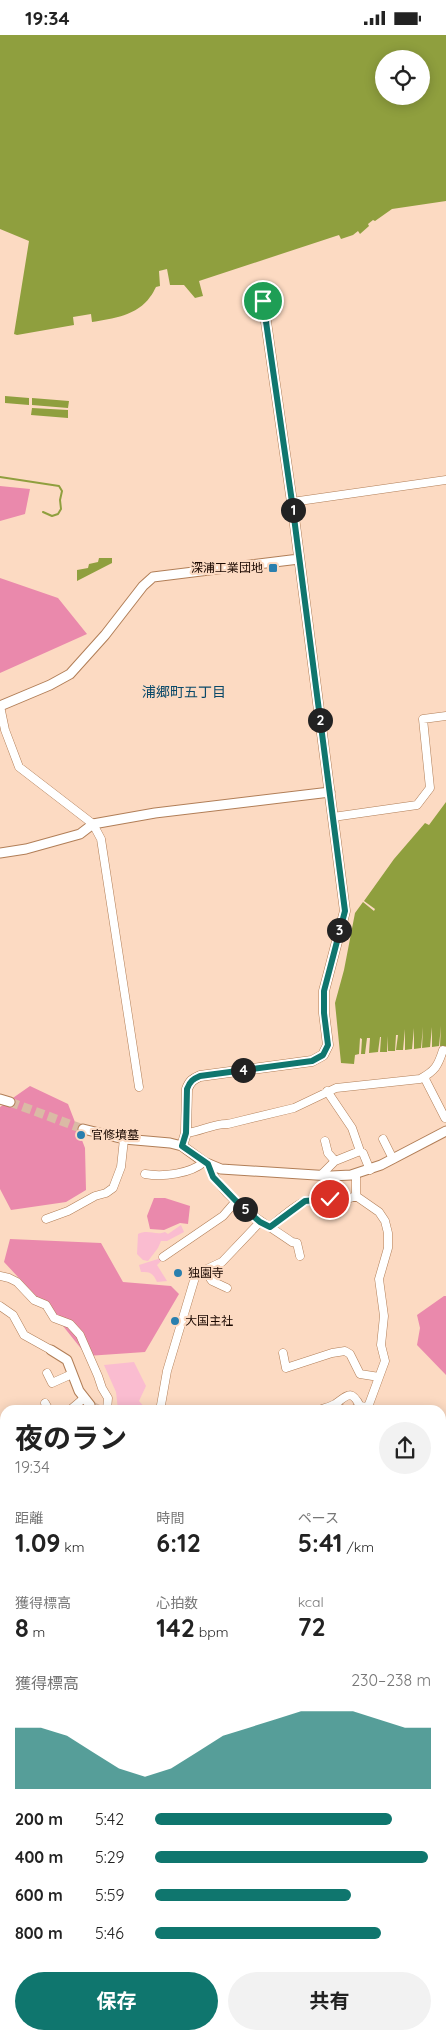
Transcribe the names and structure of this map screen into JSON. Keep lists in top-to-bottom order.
{
  "districts": ["浦郷町五丁目"],
  "places": {
    "transit": ["深浦工業団地"],
    "other": ["官修墳墓", "独園寺", "大国主社"]
  },
  "page": {
    "status": "19:34",
    "pins": [
      "1",
      "2",
      "3",
      "4",
      "5"
    ],
    "heading": ["夜のラン", "19:34"],
    "stats": [
      ["距離", "1.09 km"],
      ["時間", "6:12"],
      ["ペース", "5:41 /km"],
      ["獲得標高", "8 m"],
      ["心拍数", "142 bpm"],
      ["kcal", "72"]
    ],
    "chart": ["獲得標高", "230–238 m"],
    "list": [
      {
        "name": "200 m",
        "note": "5:42"
      },
      {
        "name": "400 m",
        "note": "5:29"
      },
      {
        "name": "600 m",
        "note": "5:59"
      },
      {
        "name": "800 m",
        "note": "5:46"
      }
    ],
    "buttons": ["保存", "共有"]
  }
}
